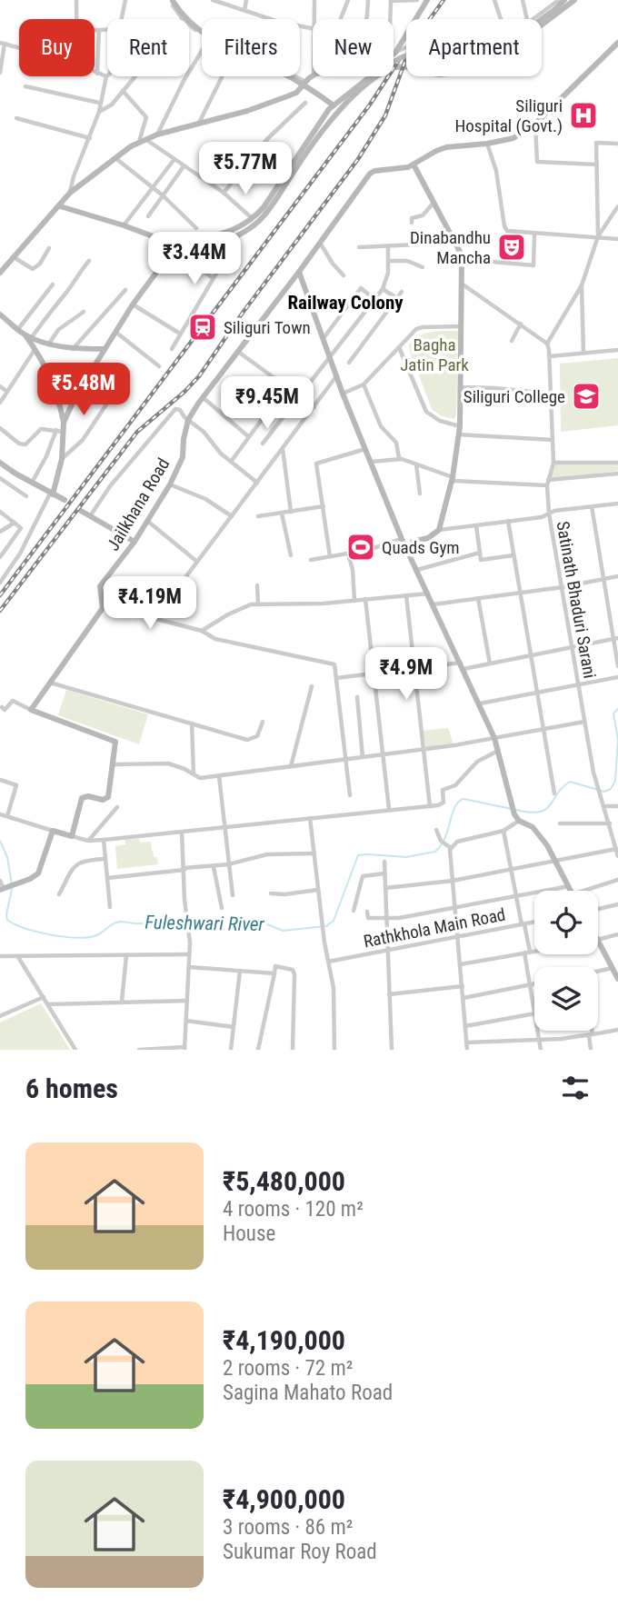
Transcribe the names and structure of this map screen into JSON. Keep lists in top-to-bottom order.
{
  "streets": {
    "street": ["Jailkhana Road", "Satinath Bhaduri Sarani", "Rathkhola Main Road"]
  },
  "districts": ["Railway Colony"],
  "water": ["Fuleshwari River"],
  "parks": ["Bagha Jatin Park"],
  "places": {
    "hospital": ["Siliguri Hospital (Govt.)"],
    "theatre": ["Dinabandhu Mancha"],
    "station": ["Siliguri Town"],
    "school or university": ["Siliguri College"],
    "sports": ["Quads Gym"]
  },
  "page": {
    "chip": [
      "Buy",
      "Rent",
      "Filters",
      "New",
      "Apartment"
    ],
    "price": [
      "₹5.77M",
      "₹3.44M",
      "₹5.48M",
      "₹9.45M",
      "₹4.19M",
      "₹4.9M"
    ],
    "heading": "6 homes",
    "list": [
      {
        "name": "₹5,480,000",
        "note": "4 rooms · 120 m² · House"
      },
      {
        "name": "₹4,190,000",
        "note": "2 rooms · 72 m² · Sagina Mahato Road"
      },
      {
        "name": "₹4,900,000",
        "note": "3 rooms · 86 m² · Sukumar Roy Road"
      }
    ]
  }
}
